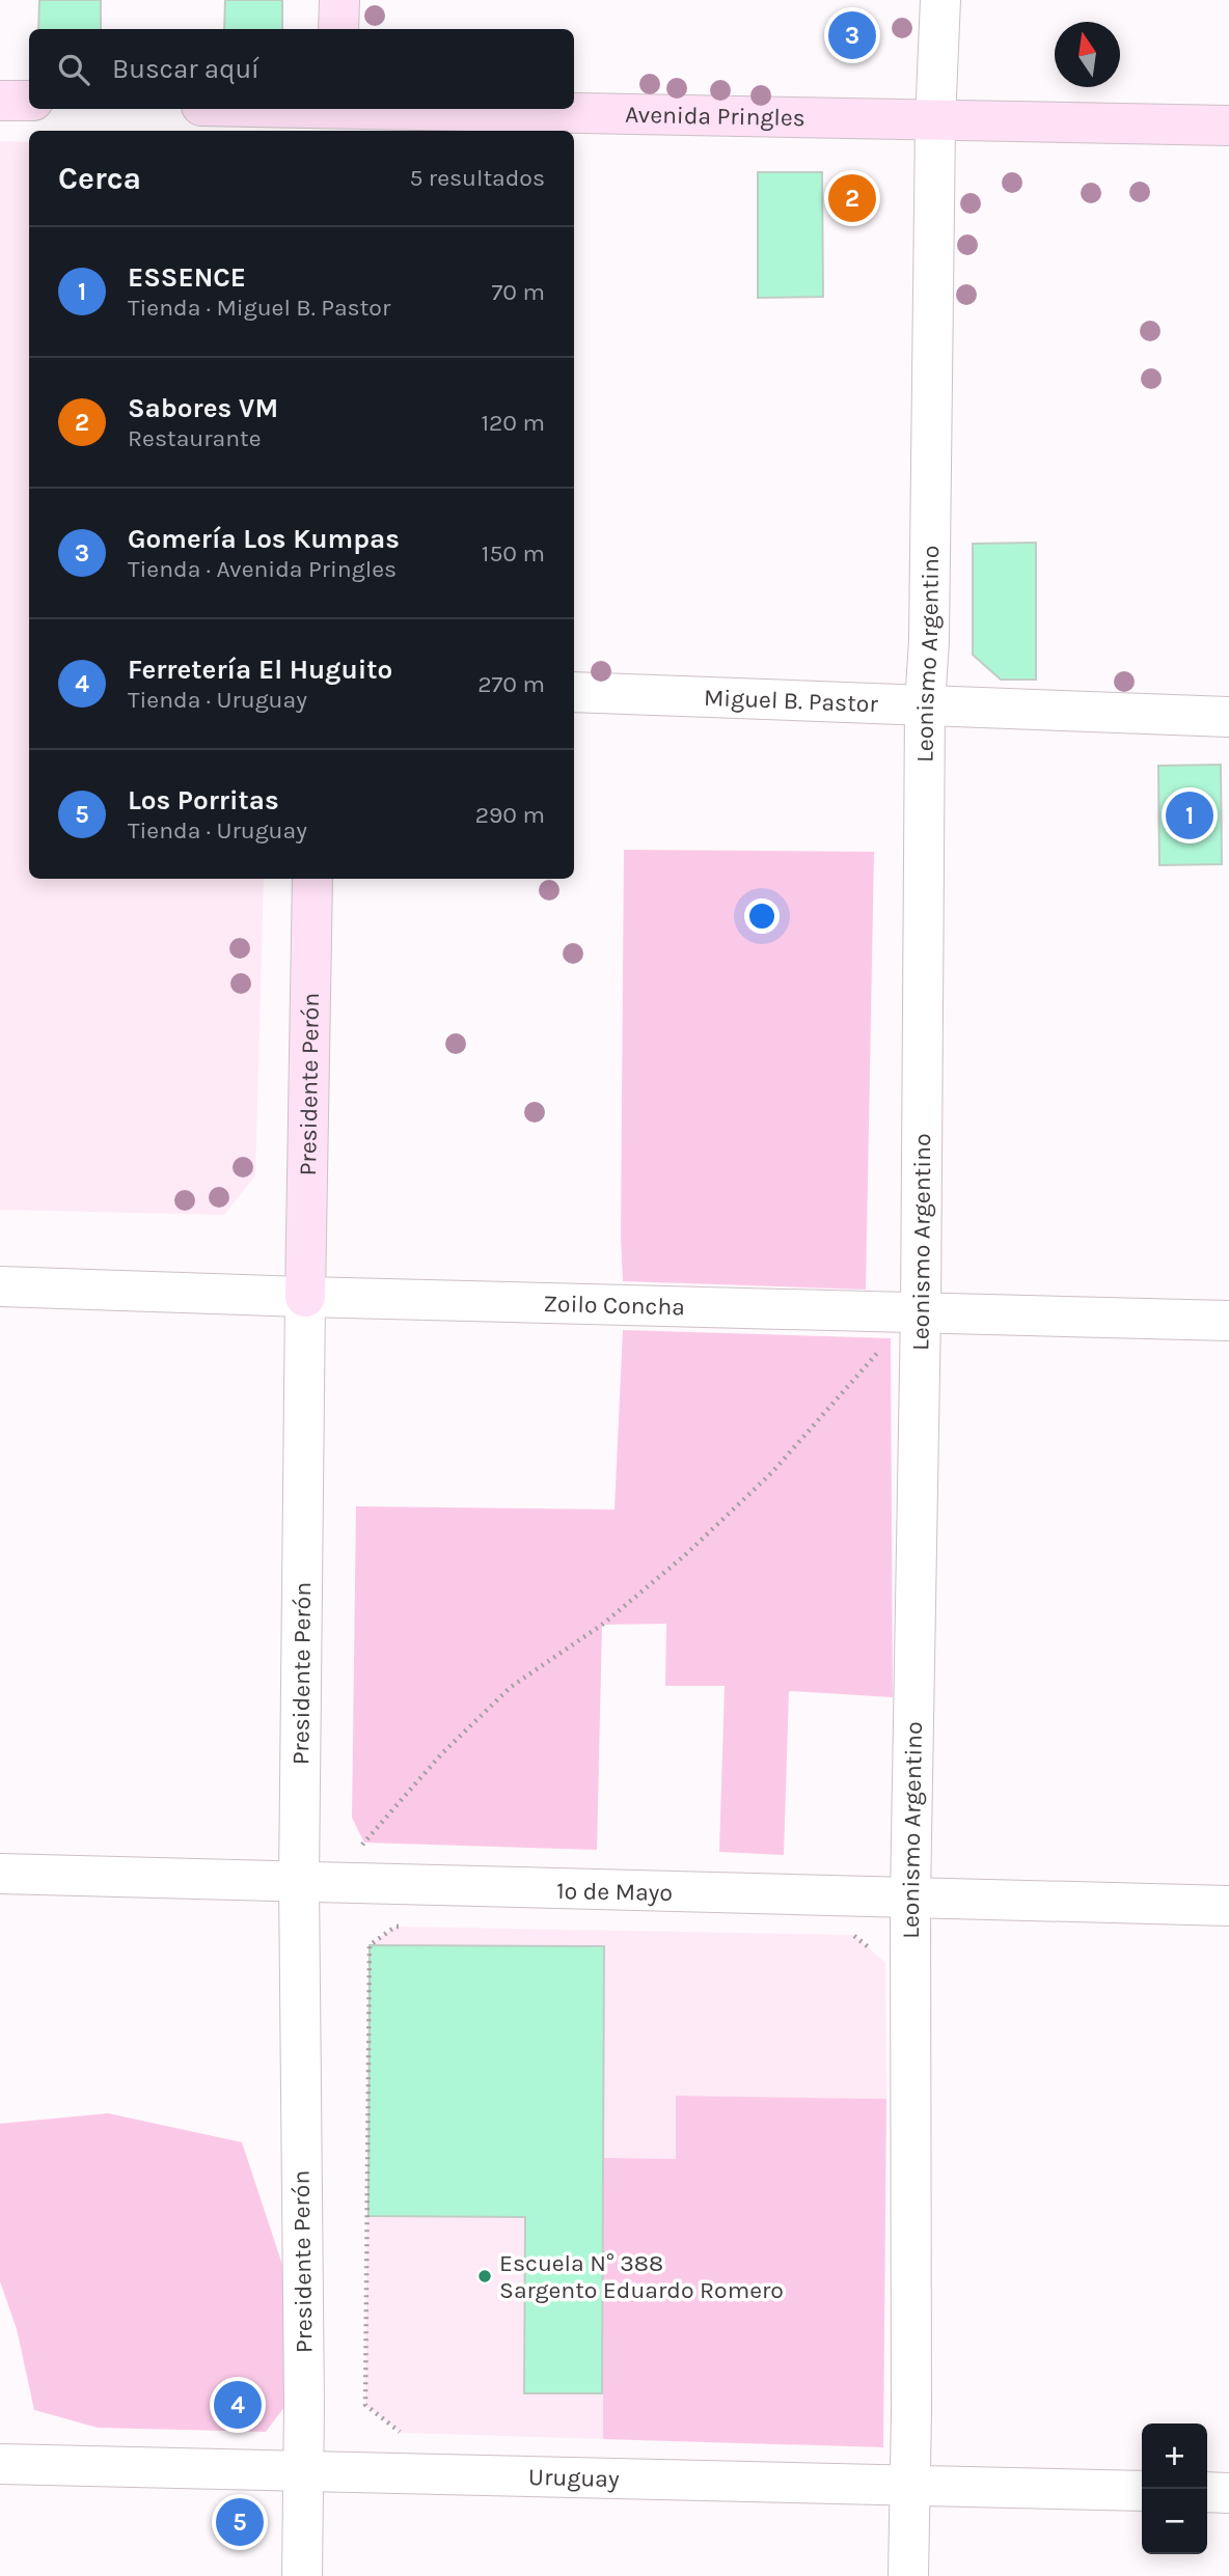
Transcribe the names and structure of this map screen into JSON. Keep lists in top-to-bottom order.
{
  "streets": {
    "main road": ["Avenida Pringles", "Presidente Perón"],
    "street": [
      "Leonismo Argentino",
      "Miguel B. Pastor",
      "Zoilo Concha",
      "1º de Mayo",
      "Uruguay"
    ]
  },
  "crossings": [
    ["Avenida Pringles", "Leonismo Argentino"],
    ["Leonismo Argentino", "Miguel B. Pastor"],
    ["Leonismo Argentino", "Zoilo Concha"],
    ["Leonismo Argentino", "1º de Mayo"],
    ["Leonismo Argentino", "Uruguay"],
    ["Presidente Perón", "Zoilo Concha"],
    ["Presidente Perón", "1º de Mayo"],
    ["Presidente Perón", "Uruguay"]
  ],
  "places": ["Escuela N° 388 Sargento Eduardo Romero"],
  "north": "top",
  "page": {
    "pins": [
      "3",
      "2",
      "1",
      "4",
      "5"
    ],
    "search": "Buscar aquí",
    "heading": ["Cerca", "5 resultados"],
    "list": [
      {
        "mark": "1",
        "name": "ESSENCE",
        "note": "Tienda · Miguel B. Pastor",
        "value": "70 m"
      },
      {
        "mark": "2",
        "name": "Sabores VM",
        "note": "Restaurante",
        "value": "120 m"
      },
      {
        "mark": "3",
        "name": "Gomería Los Kumpas",
        "note": "Tienda · Avenida Pringles",
        "value": "150 m"
      },
      {
        "mark": "4",
        "name": "Ferretería El Huguito",
        "note": "Tienda · Uruguay",
        "value": "270 m"
      },
      {
        "mark": "5",
        "name": "Los Porritas",
        "note": "Tienda · Uruguay",
        "value": "290 m"
      }
    ],
    "map_buttons": ["+", "−"]
  }
}
